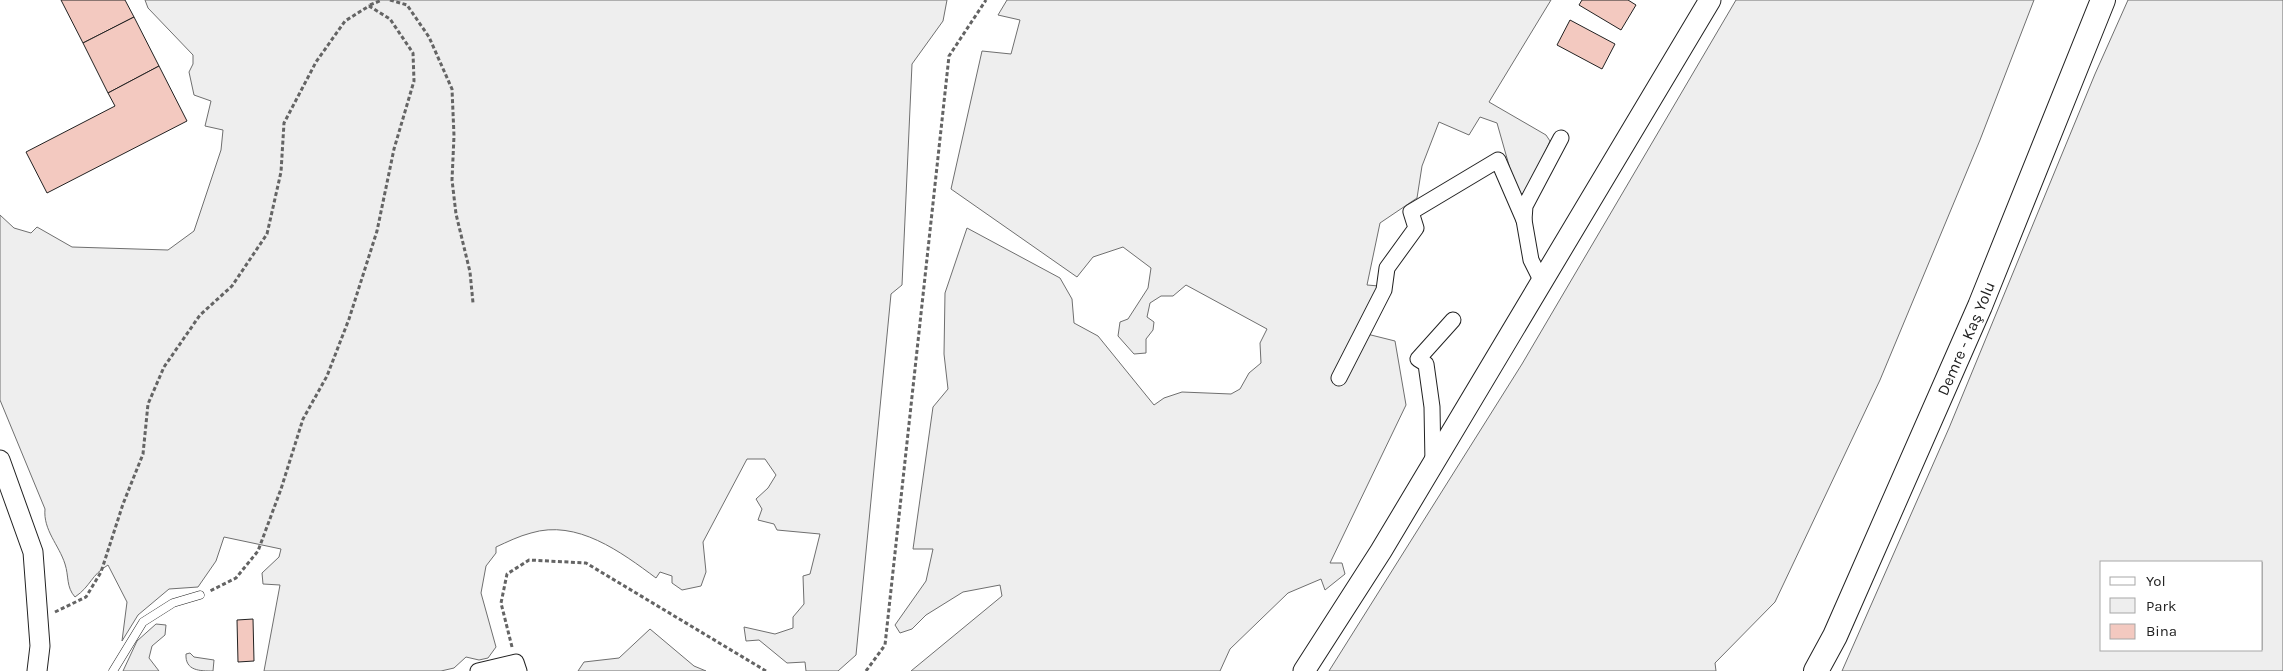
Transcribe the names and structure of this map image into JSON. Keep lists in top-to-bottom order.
{
  "streets": {
    "highway": ["Demre - Kaş Yolu"]
  },
  "legend": ["Yol", "Park", "Bina"]
}
